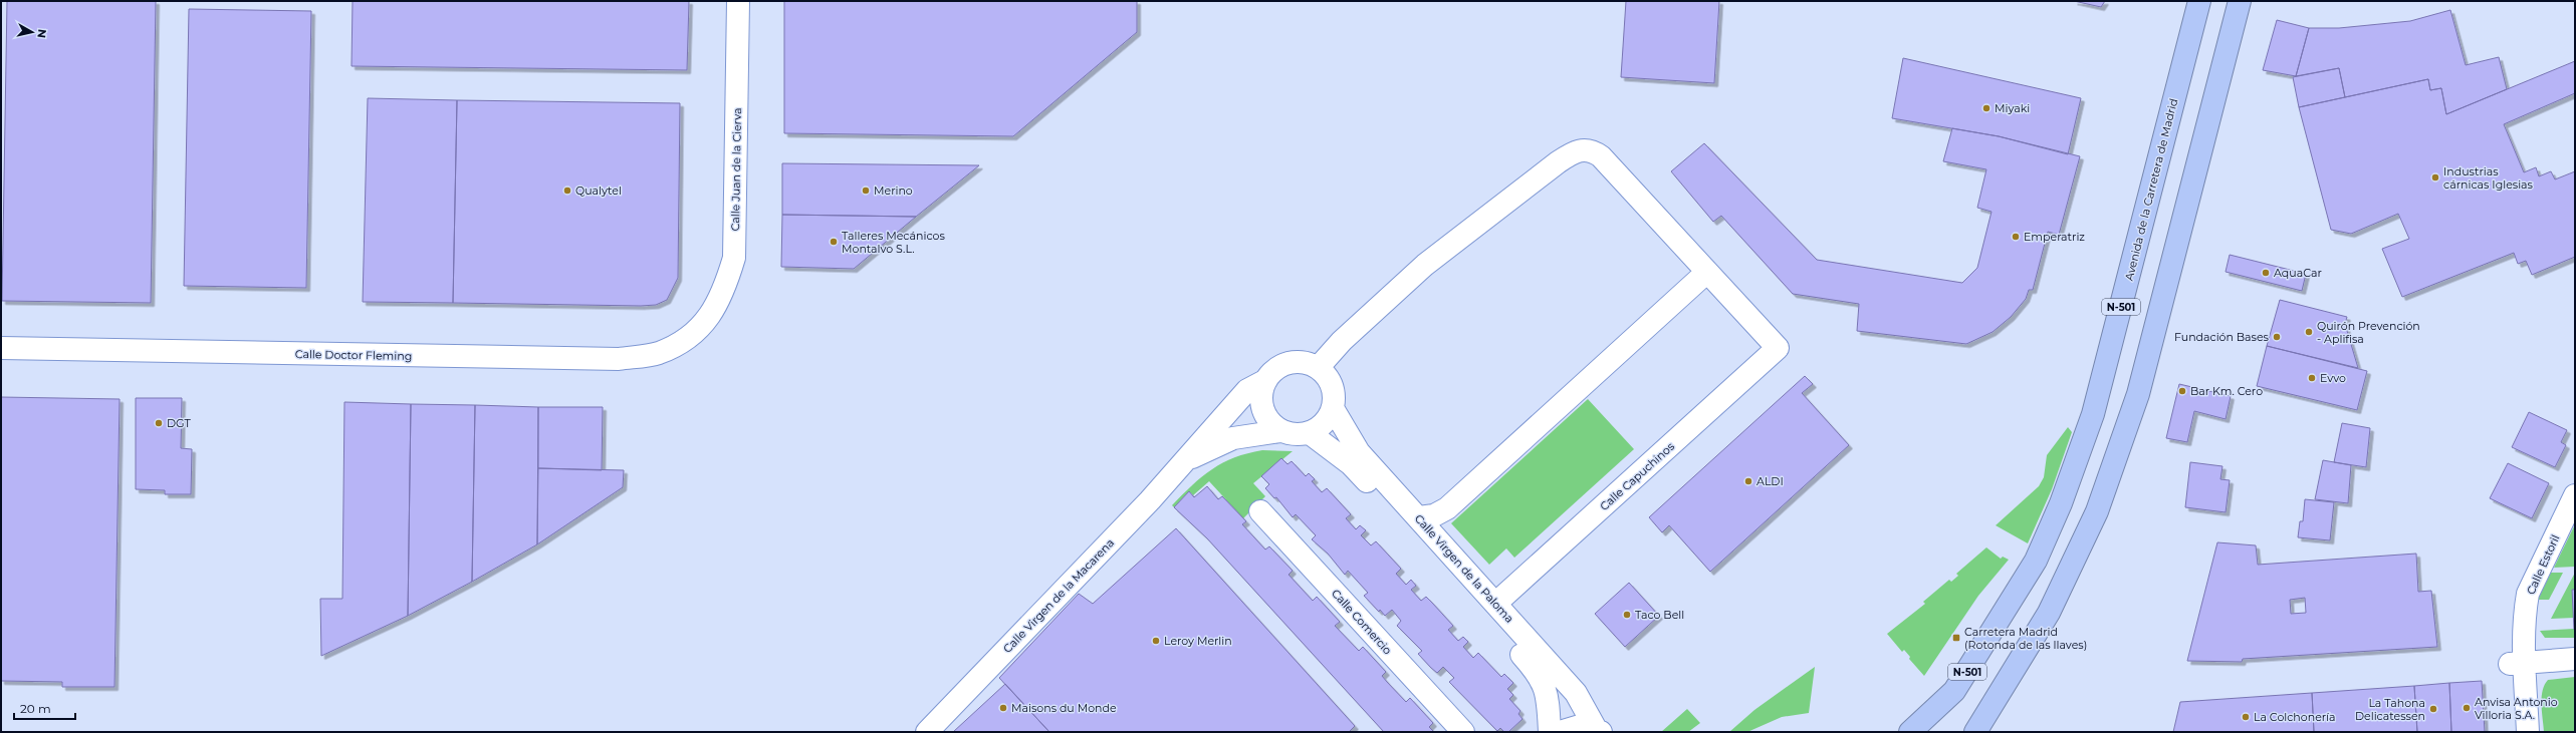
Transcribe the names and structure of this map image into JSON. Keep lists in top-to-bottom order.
{
  "streets": {
    "highway": ["Avenida de la Carretera de Madrid", "N-501"],
    "street": [
      "Calle Juan de la Cierva",
      "Calle Doctor Fleming",
      "Calle Capuchinos",
      "Calle Estoril",
      "Calle Virgen de la Paloma",
      "Calle Virgen de la Macarena",
      "Calle Comercio"
    ]
  },
  "crossings": [
    ["Calle Juan de la Cierva", "Calle Doctor Fleming"],
    ["Calle Capuchinos", "Calle Virgen de la Paloma"],
    ["Calle Virgen de la Paloma", "Calle Virgen de la Macarena"]
  ],
  "places": {
    "other": [
      "Miyaki",
      "Industrias cárnicas Iglesias",
      "Qualytel",
      "Merino",
      "Emperatriz",
      "Talleres Mecánicos Montalvo S.L.",
      "AquaCar",
      "Quirón Prevención - Aplifisa",
      "Fundación Bases",
      "Evvo",
      "Bar Km. Cero",
      "DGT",
      "ALDI",
      "Taco Bell",
      "Leroy Merlin",
      "Maisons du Monde",
      "Anvisa Antonio Villoria S.A.",
      "La Tahona Delicatessen",
      "La Colchonería"
    ],
    "transit": ["Carretera Madrid (Rotonda de las llaves)"]
  },
  "scale_bar": "20 m",
  "north": "right"
}
